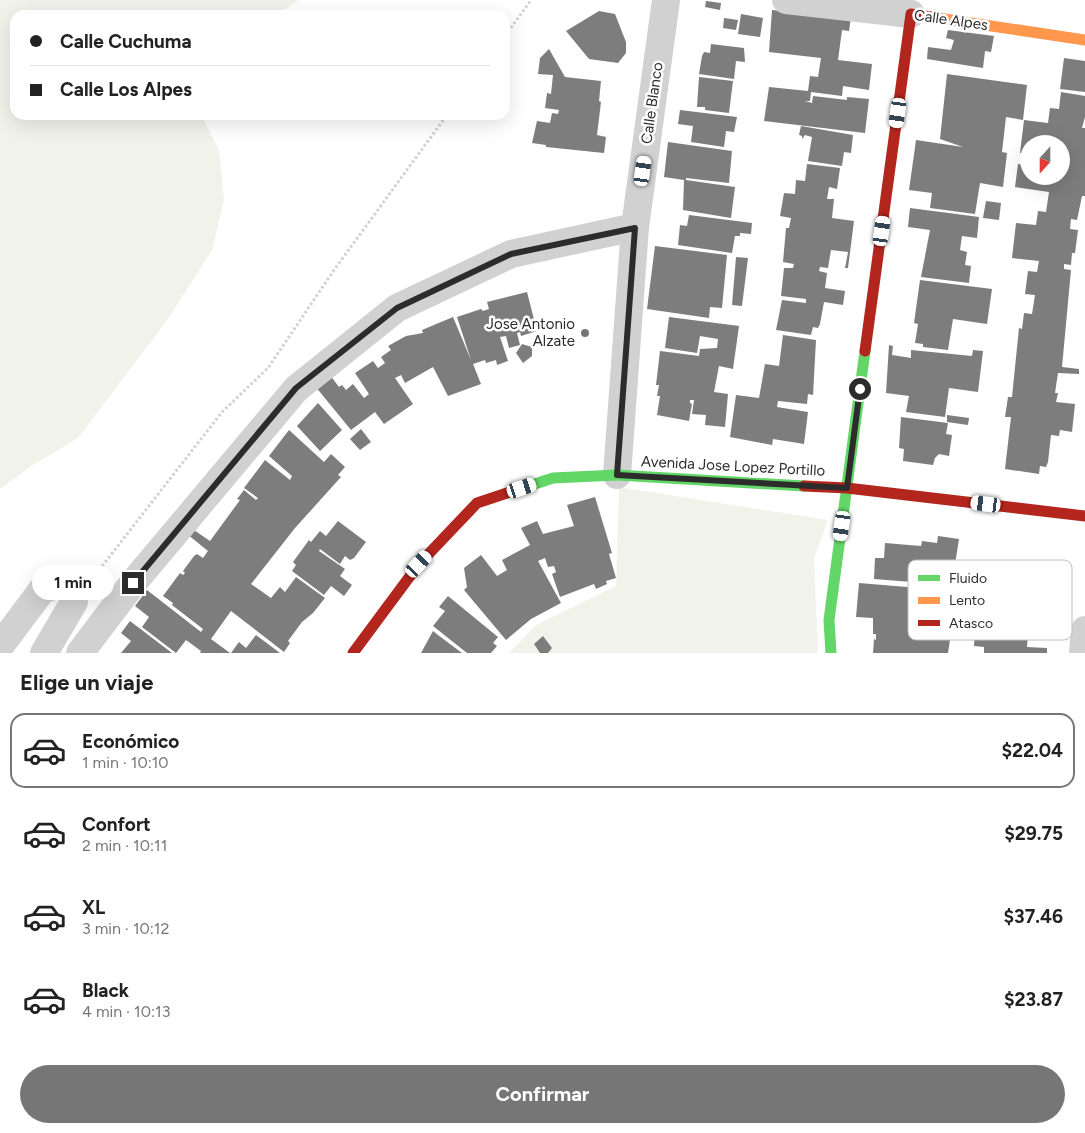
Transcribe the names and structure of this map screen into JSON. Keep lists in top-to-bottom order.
{
  "streets": {
    "street": ["Calle Alpes", "Calle Blanco", "Avenida Jose Lopez Portillo"]
  },
  "crossings": [
    ["Calle Blanco", "Avenida Jose Lopez Portillo"]
  ],
  "places": ["Jose Antonio Alzate"],
  "legend": ["Fluido", "Lento", "Atasco"],
  "north": "bottom",
  "page": {
    "banner": ["Calle Cuchuma", "Calle Los Alpes"],
    "bubble": "1 min",
    "heading": "Elige un viaje",
    "list": [
      {
        "name": "Económico",
        "note": "1 min · 10:10",
        "value": "$22.04"
      },
      {
        "name": "Confort",
        "note": "2 min · 10:11",
        "value": "$29.75"
      },
      {
        "name": "XL",
        "note": "3 min · 10:12",
        "value": "$37.46"
      },
      {
        "name": "Black",
        "note": "4 min · 10:13",
        "value": "$23.87"
      }
    ],
    "buttons": "Confirmar"
  }
}
